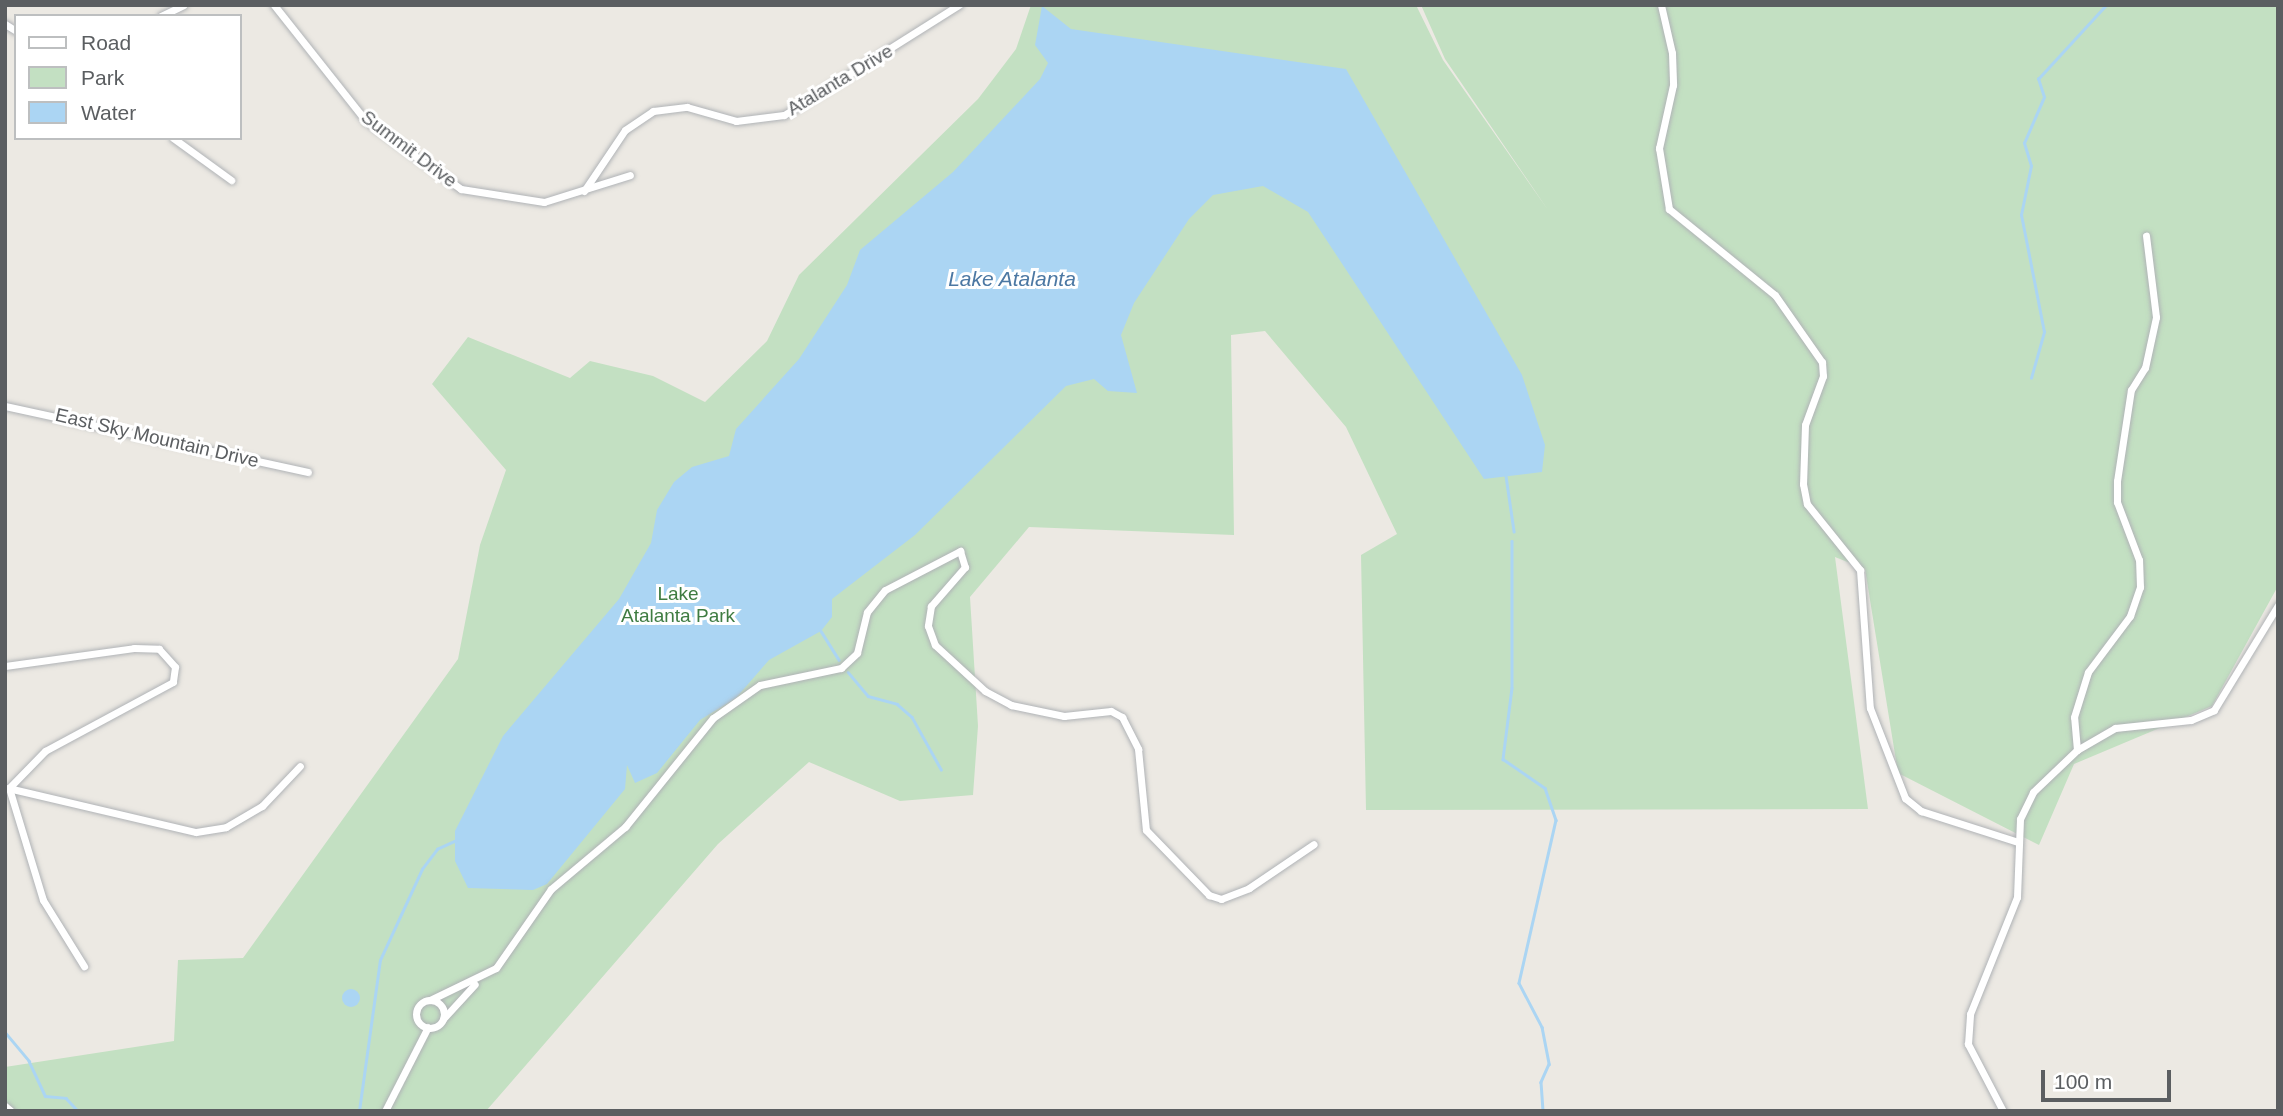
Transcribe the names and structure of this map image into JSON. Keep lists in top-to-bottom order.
{
  "streets": {
    "street": ["Atalanta Drive", "Summit Drive", "East Sky Mountain Drive"]
  },
  "crossings": [
    ["Atalanta Drive", "Summit Drive"]
  ],
  "water": ["Lake Atalanta"],
  "parks": ["Lake Atalanta Park"],
  "legend": ["Road", "Park", "Water"],
  "scale_bar": "100 m"
}
